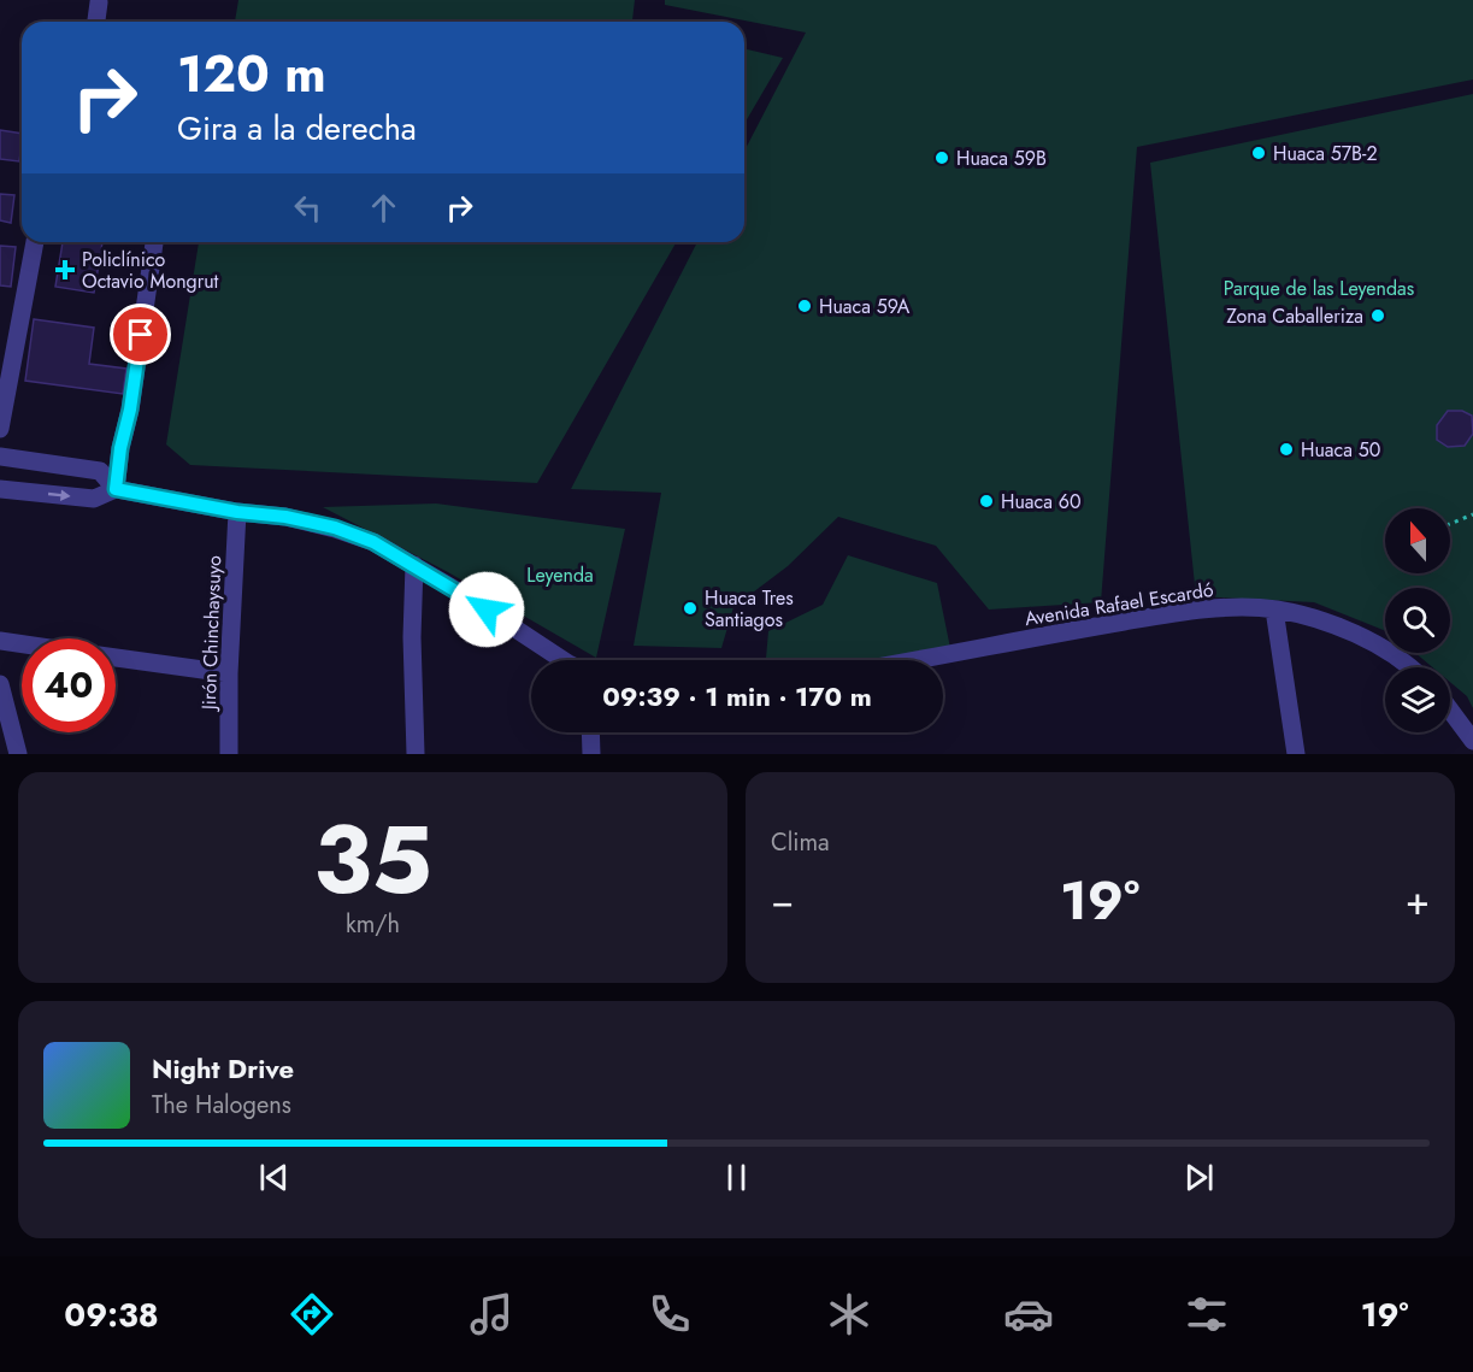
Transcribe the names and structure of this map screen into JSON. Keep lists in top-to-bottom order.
{
  "streets": {
    "street": ["Avenida Rafael Escardó", "Jirón Chinchaysuyo"]
  },
  "parks": ["Parque de las Leyendas", "Leyenda"],
  "places": {
    "other": [
      "Huaca 57B-2",
      "Huaca 59B",
      "Huaca 59A",
      "Zona Caballeriza",
      "Huaca 50",
      "Huaca 60",
      "Huaca Tres Santiagos"
    ],
    "health": ["Policlínico Octavio Mongrut"]
  },
  "north": "top",
  "page": {
    "turn": ["120 m", "Gira a la derecha"],
    "limit": "40",
    "trip": "09:39 · 1 min · 170 m",
    "tile": [
      ["35", "km/h"],
      "Clima"
    ],
    "heat": ["−", "19°", "+"],
    "song": ["Night Drive", "The Halogens"],
    "tabs": ["09:38", "19°"]
  }
}
